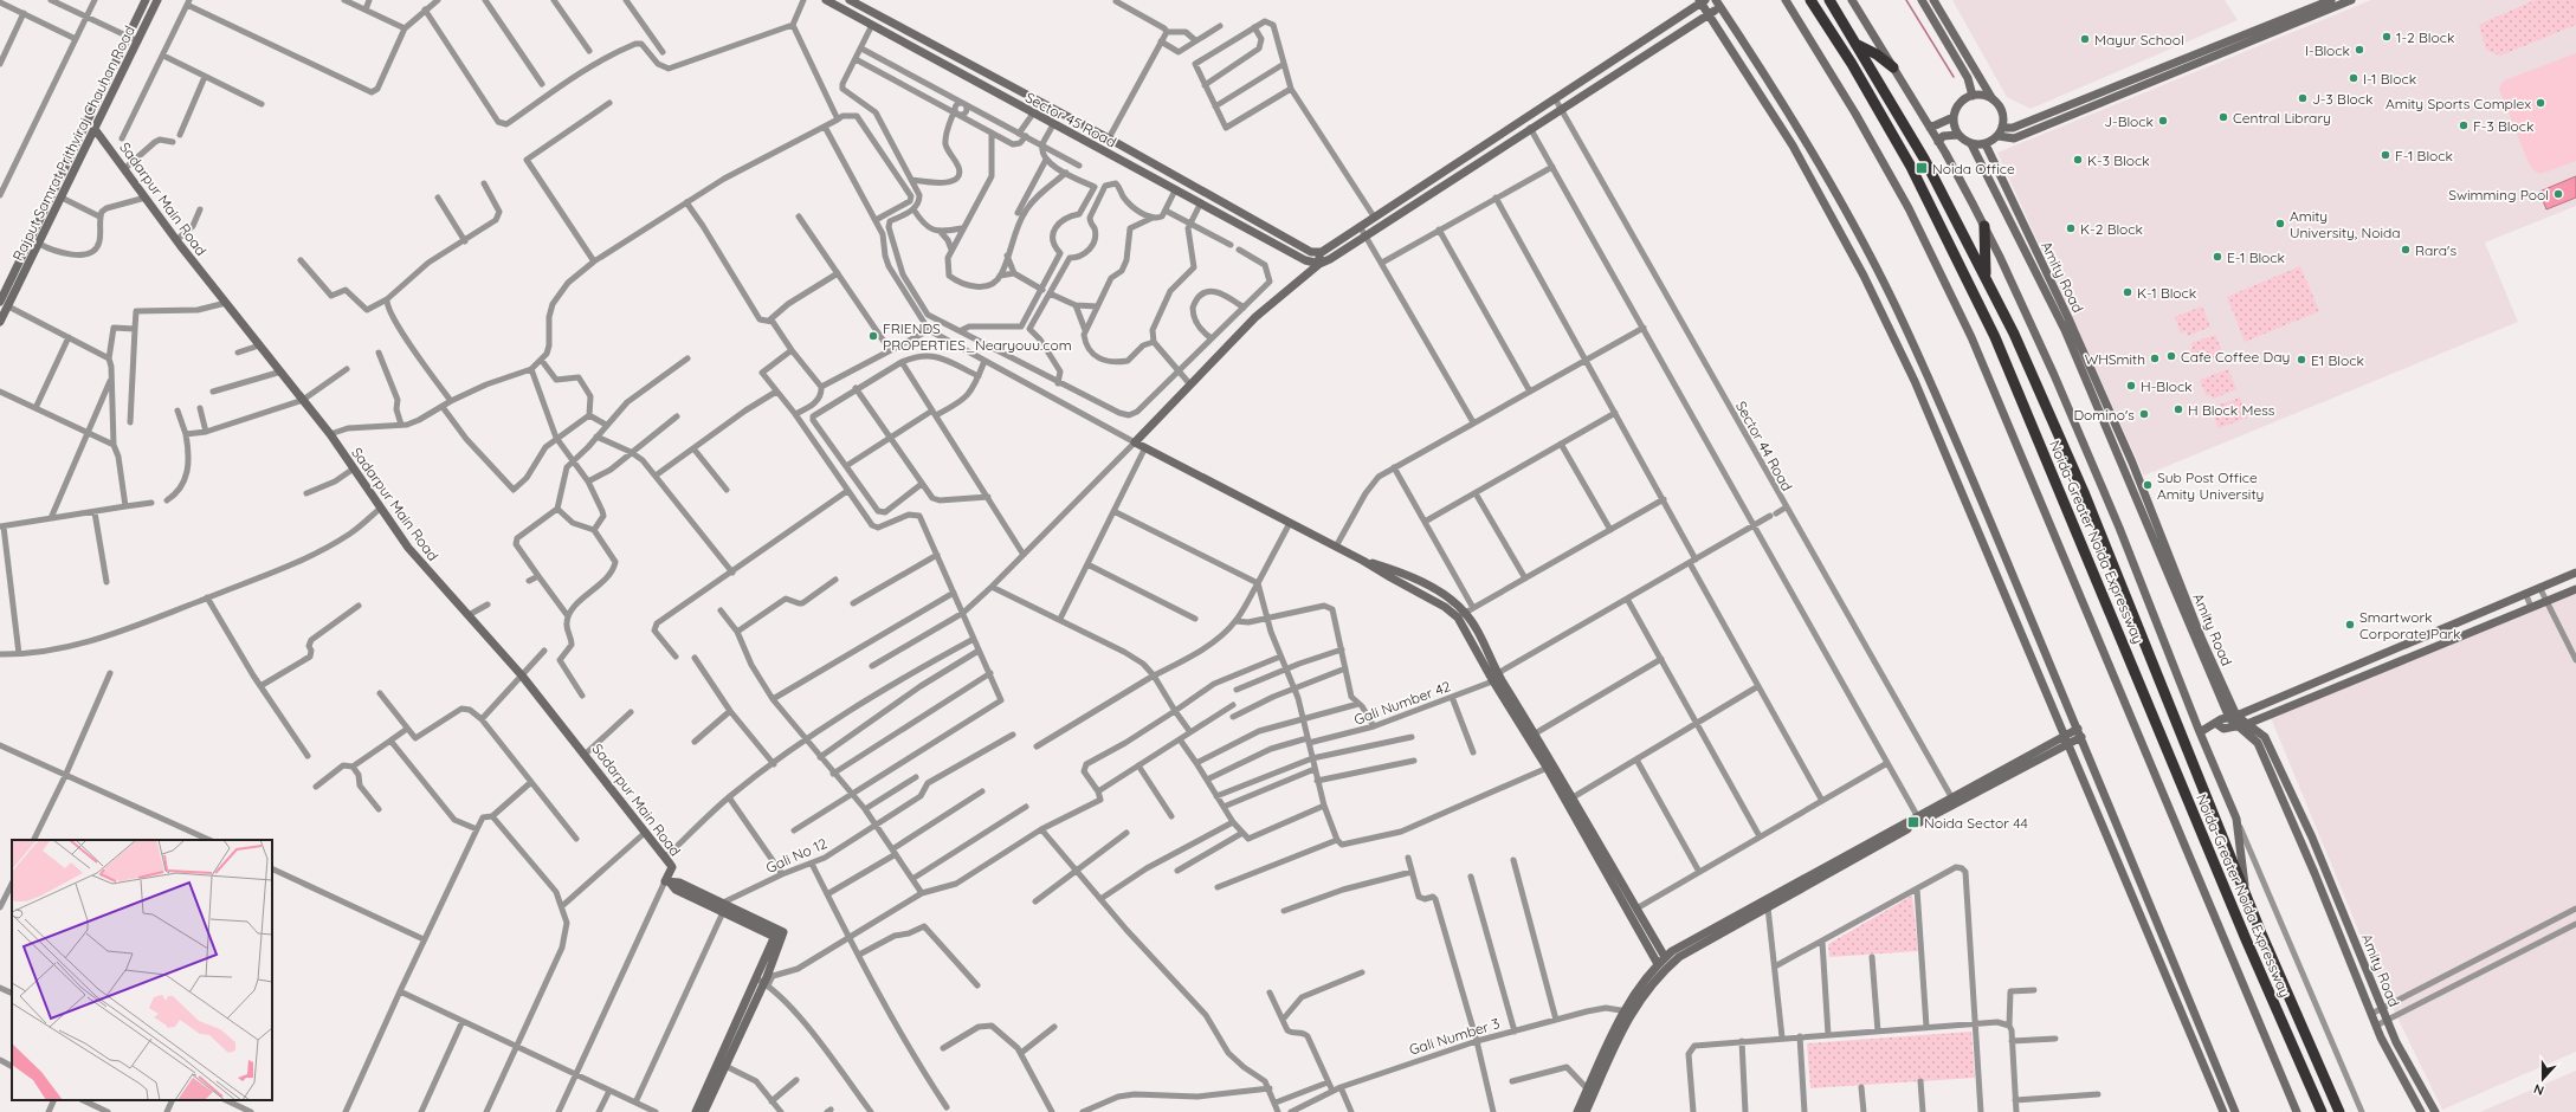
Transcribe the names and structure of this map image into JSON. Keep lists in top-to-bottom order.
{
  "streets": {
    "highway": ["Noida-Greater Noida Expressway"],
    "street": [
      "Sector 45 Road",
      "Rajput Samrat Prithviraj Chauhan Road",
      "Sadarpur Main Road",
      "Amity Road",
      "Sector 44 Road",
      "Gali Number 42",
      "Gali No 12",
      "Gali Number 3"
    ]
  },
  "crossings": [
    ["Rajput Samrat Prithviraj Chauhan Road", "Sadarpur Main Road"],
    ["Sector 44 Road", "Gali Number 42"]
  ],
  "places": {
    "other": [
      "1-2 Block",
      "Mayur School",
      "I-Block",
      "I-1 Block",
      "J-3 Block",
      "Amity Sports Complex",
      "Central Library",
      "J-Block",
      "F-3 Block",
      "F-1 Block",
      "K-3 Block",
      "Swimming Pool",
      "Amity University, Noida",
      "K-2 Block",
      "Rara's",
      "E-1 Block",
      "K-1 Block",
      "FRIENDS PROPERTIES_Nearyouu.com",
      "Cafe Coffee Day",
      "WHSmith",
      "E1 Block",
      "H-Block",
      "H Block Mess",
      "Domino's",
      "Sub Post Office Amity University",
      "Smartwork Corporate Park"
    ],
    "transit": ["Noida Office", "Noida Sector 44"]
  },
  "north": "bottom"
}
